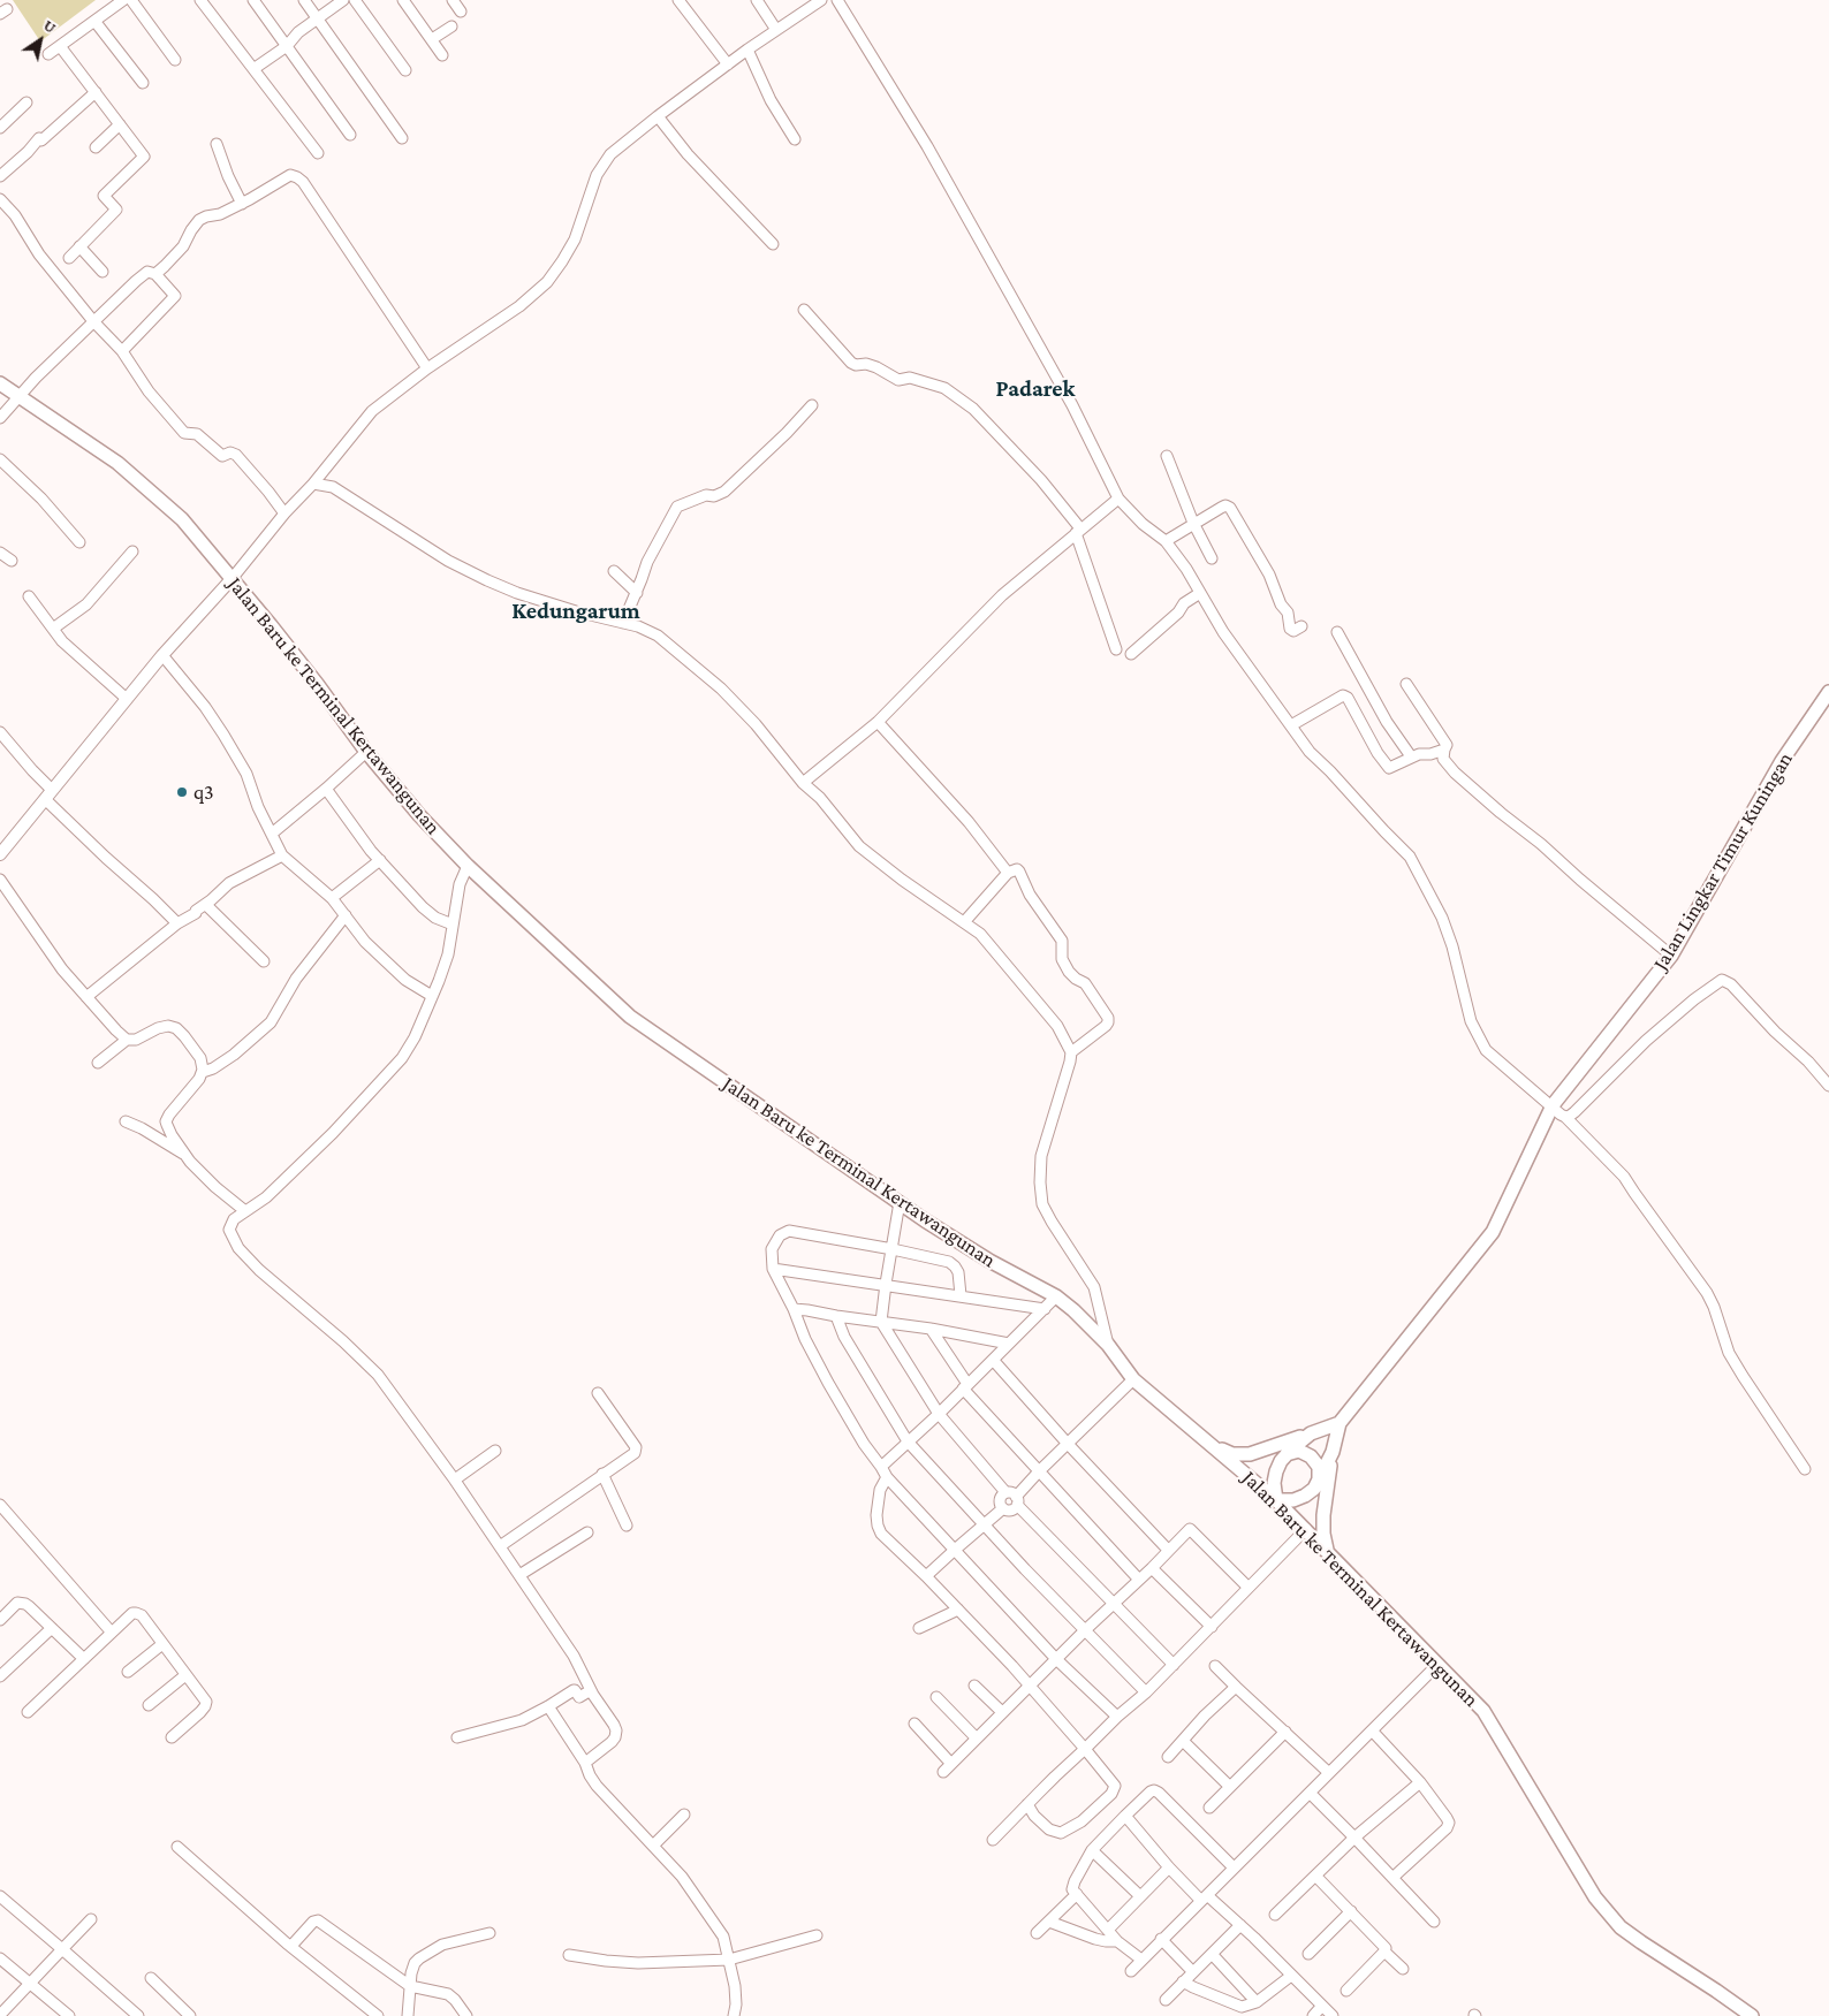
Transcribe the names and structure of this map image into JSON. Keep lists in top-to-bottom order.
{
  "streets": {
    "main road": ["Jalan Baru ke Terminal Kertawangunan", "Jalan Lingkar Timur Kuningan"]
  },
  "crossings": [
    ["Jalan Baru ke Terminal Kertawangunan", "Jalan Lingkar Timur Kuningan"]
  ],
  "districts": ["Padarek", "Kedungarum"],
  "places": ["q3"],
  "north": "top right"
}
